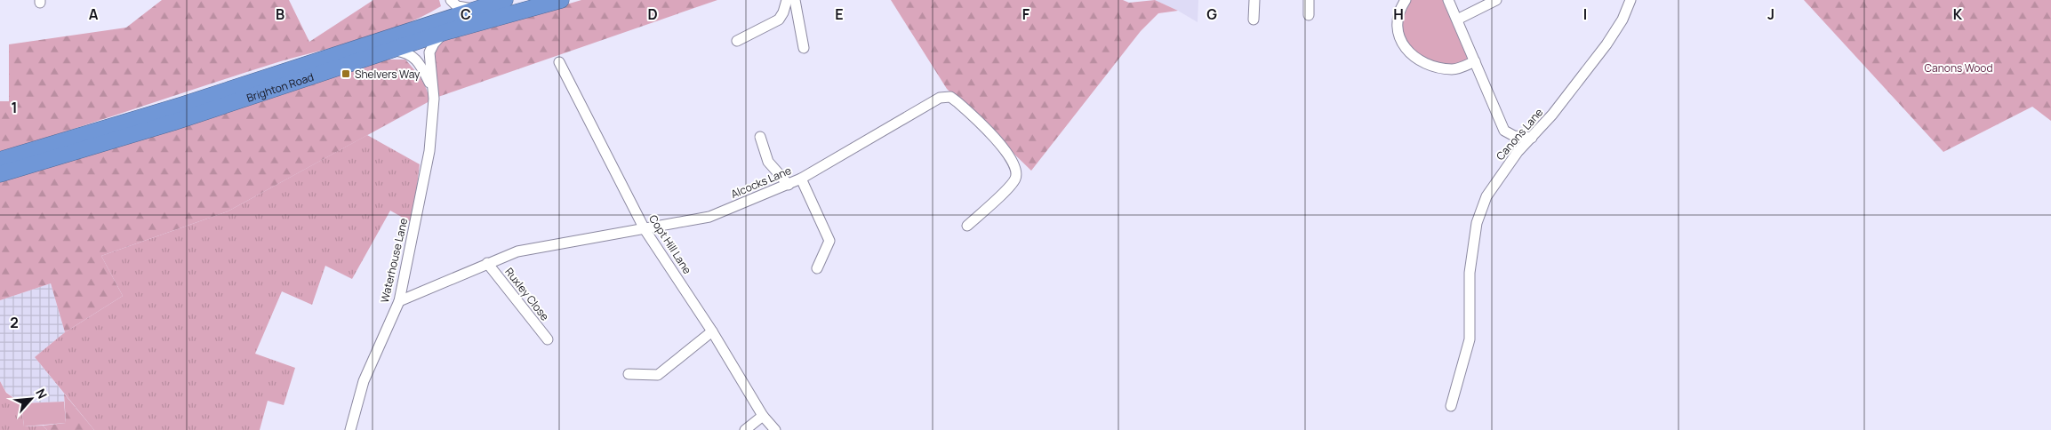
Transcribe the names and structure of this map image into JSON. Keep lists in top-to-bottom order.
{
  "streets": {
    "highway": ["Brighton Road"],
    "street": [
      "Canons Lane",
      "Alcocks Lane",
      "Copt Hill Lane",
      "Waterhouse Lane",
      "Ruxley Close"
    ]
  },
  "crossings": [
    ["Brighton Road", "Waterhouse Lane"],
    ["Alcocks Lane", "Copt Hill Lane"],
    ["Alcocks Lane", "Waterhouse Lane"],
    ["Alcocks Lane", "Ruxley Close"]
  ],
  "parks": ["Canons Wood"],
  "places": {
    "transit": ["Shelvers Way"]
  },
  "north": "top right",
  "grid": {
    "columns": [
      "A",
      "B",
      "C",
      "D",
      "E",
      "F",
      "G",
      "H",
      "I",
      "J",
      "K"
    ],
    "rows": ["1", "2"]
  }
}
